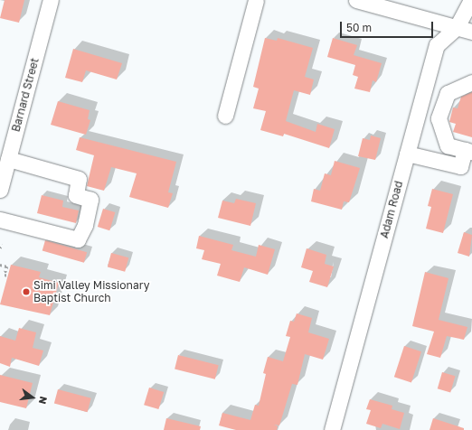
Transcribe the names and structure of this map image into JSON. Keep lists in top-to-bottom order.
{
  "streets": {
    "street": ["Barnard Street", "Adam Road"]
  },
  "places": ["Simi Valley Missionary Baptist Church"],
  "scale_bar": "50 m",
  "north": "right"
}
